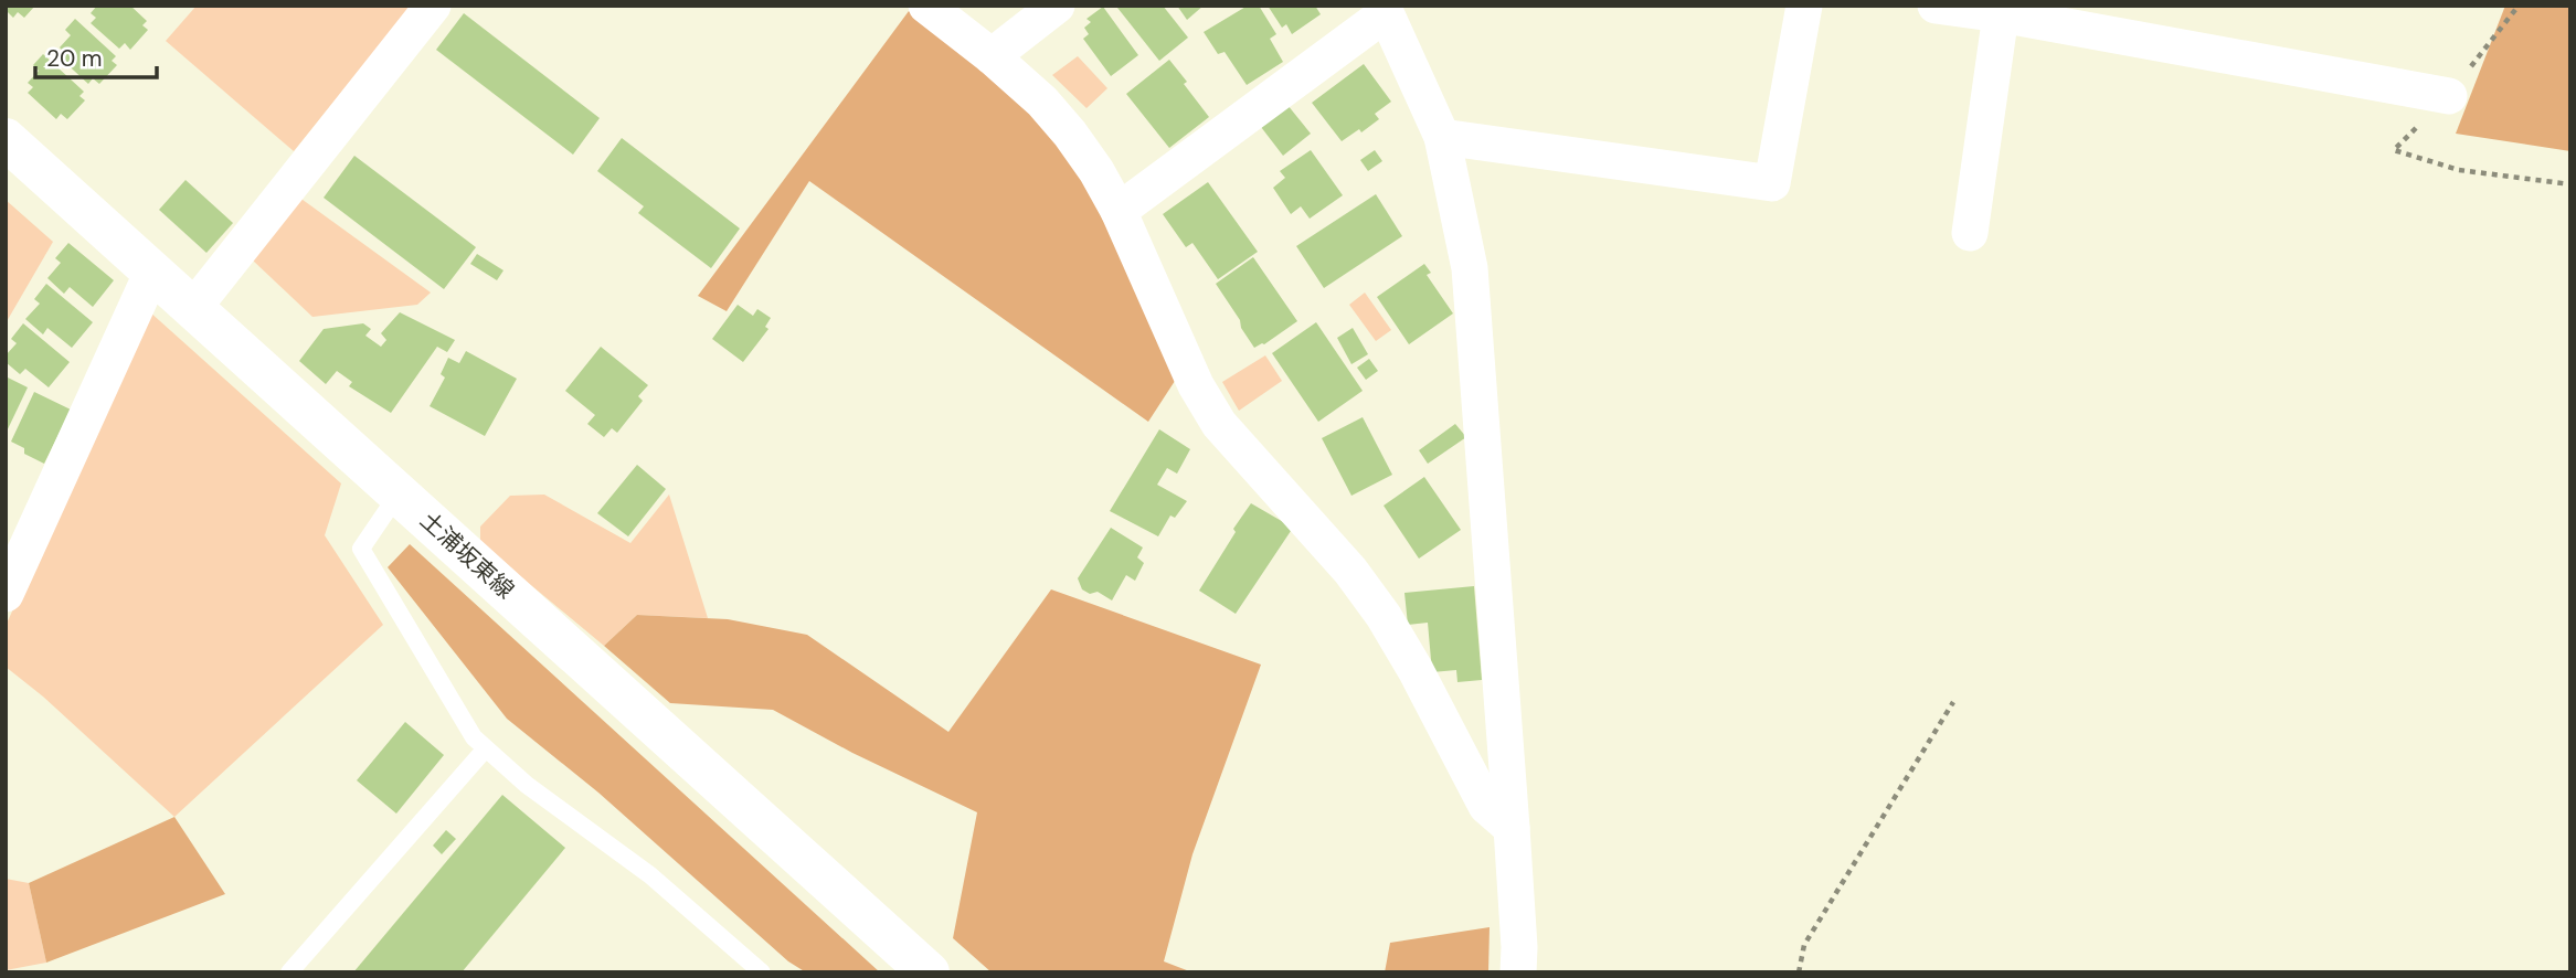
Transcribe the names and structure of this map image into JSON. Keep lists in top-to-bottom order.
{
  "streets": {
    "main road": ["土浦坂東線"]
  },
  "scale_bar": "20 m"
}
